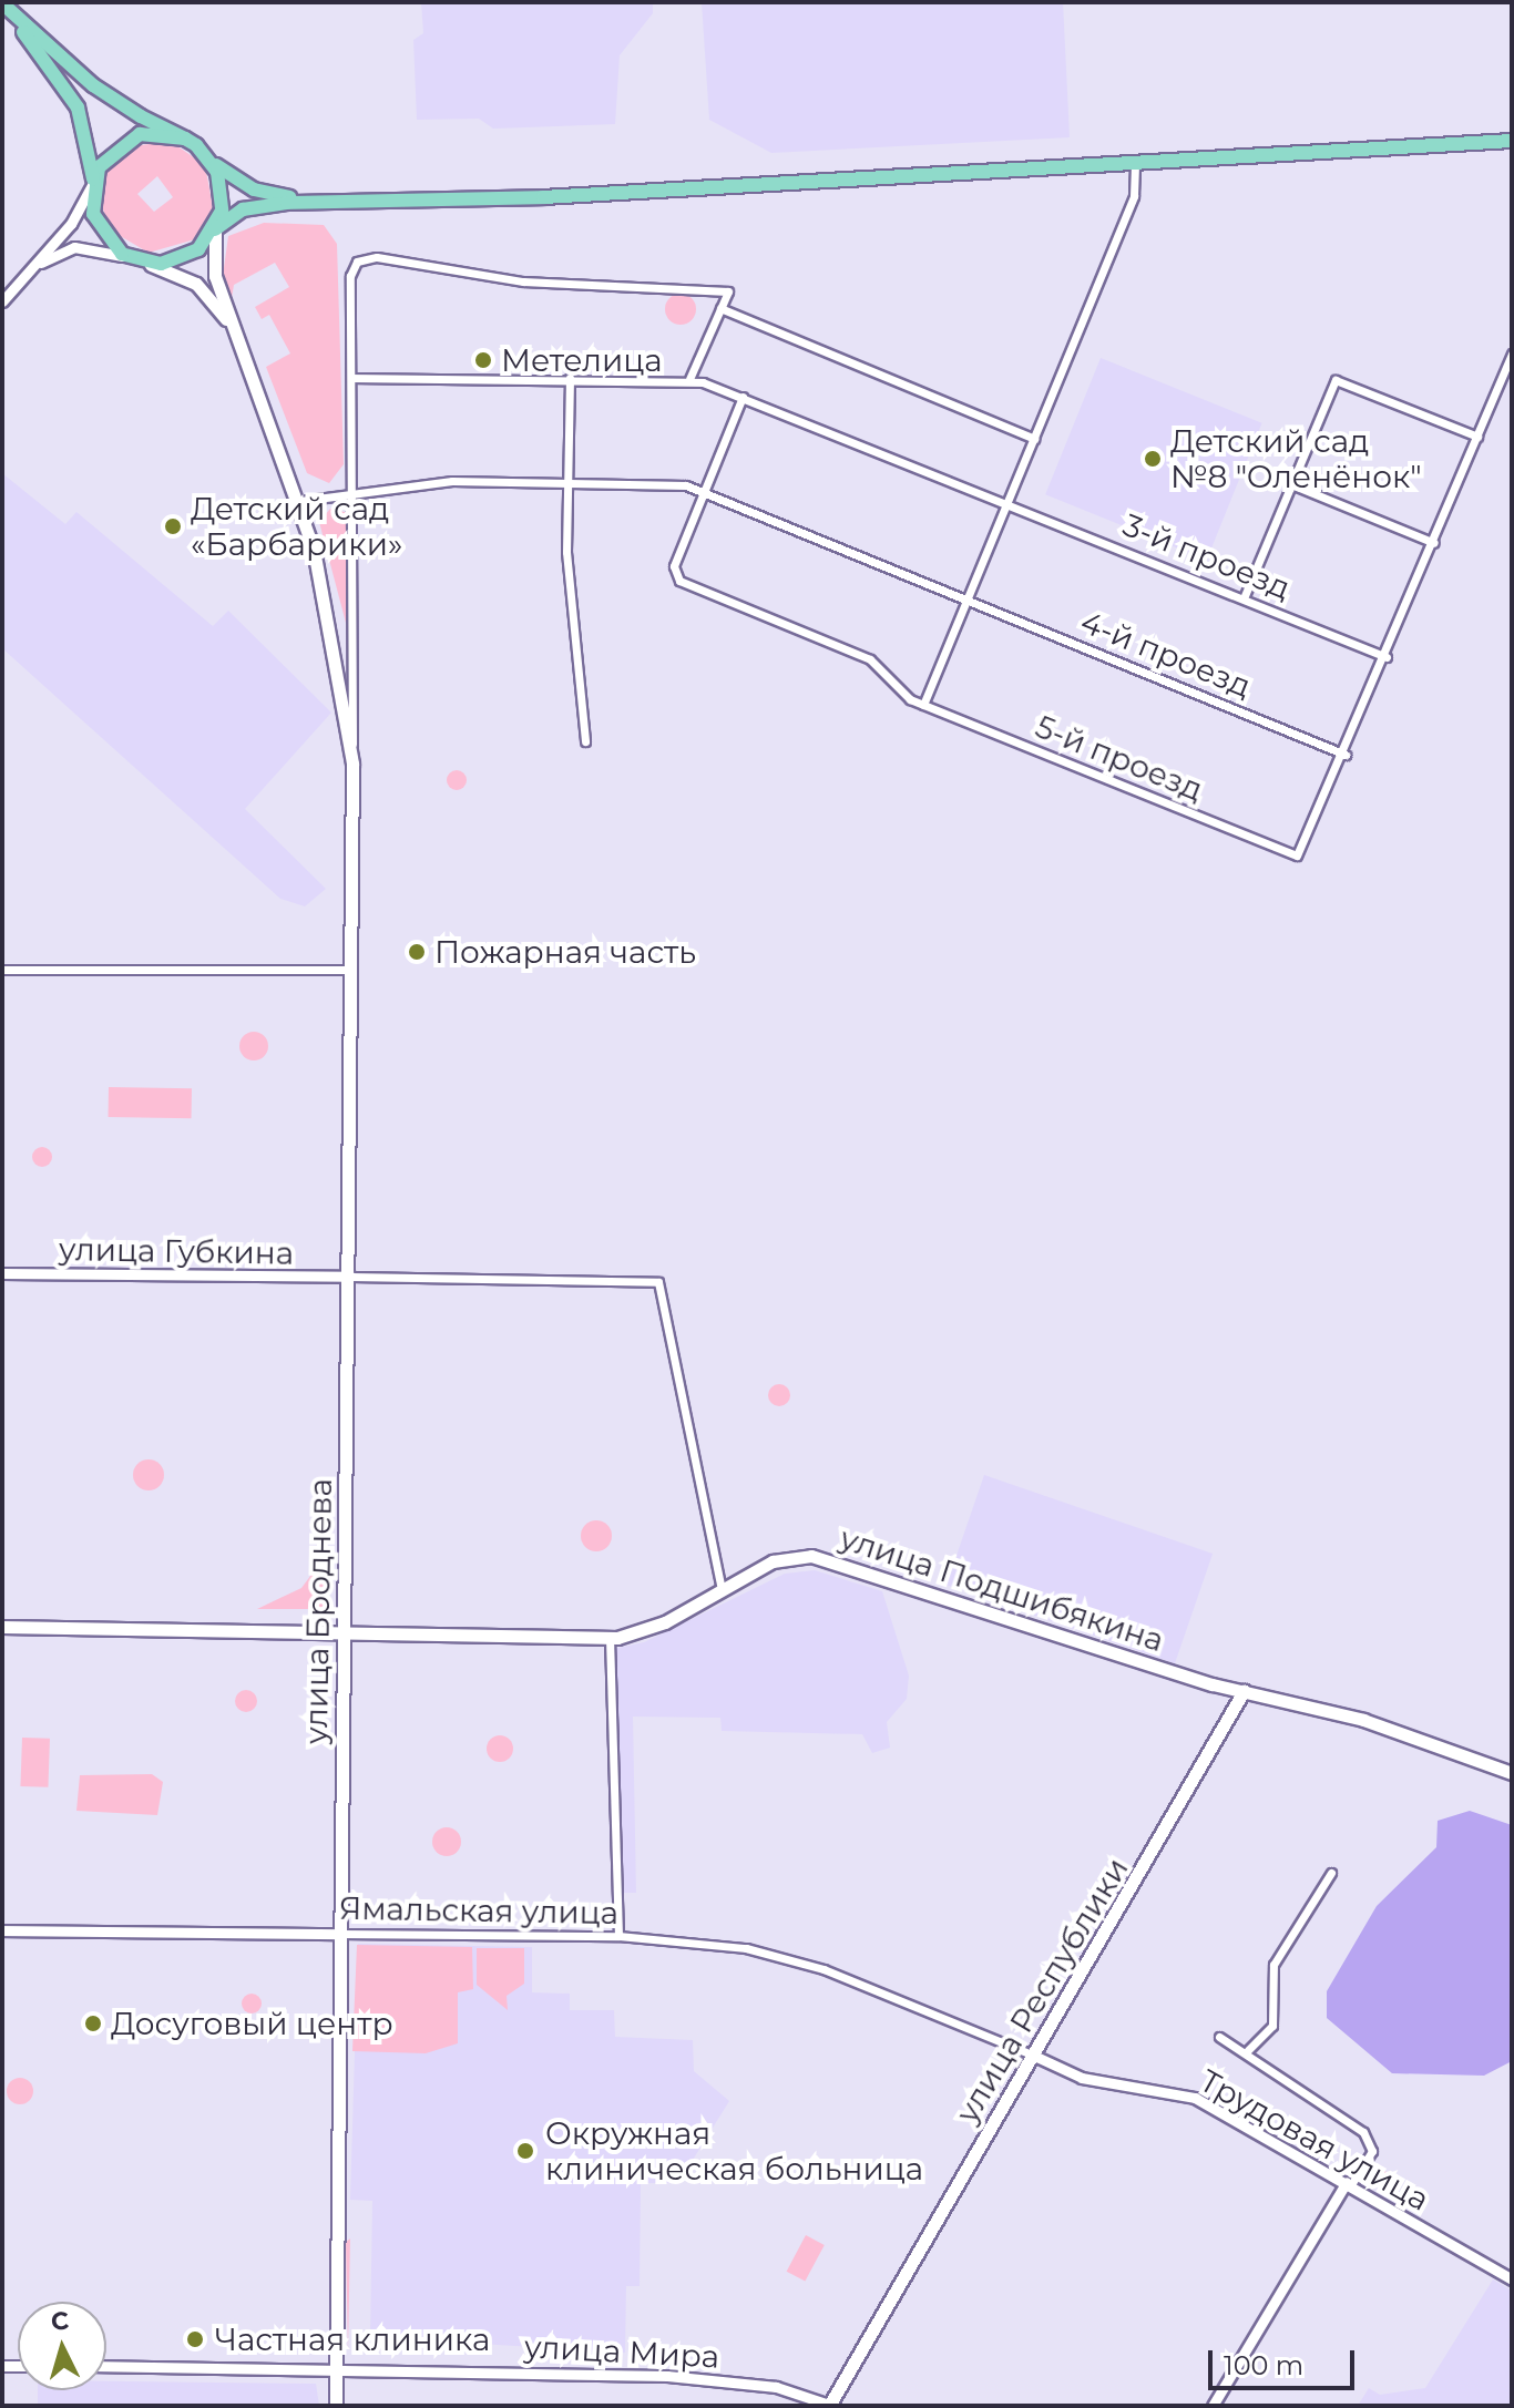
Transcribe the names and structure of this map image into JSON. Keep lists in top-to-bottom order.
{
  "streets": {
    "main road": ["улица Подшибякина", "улица Броднева", "улица Республики"],
    "street": [
      "3-й проезд",
      "4-й проезд",
      "5-й проезд",
      "улица Губкина",
      "Ямальская улица",
      "Трудовая улица",
      "улица Мира"
    ]
  },
  "crossings": [
    ["4-й проезд", "5-й проезд"],
    ["4-й проезд", "улица Броднева"],
    ["улица Губкина", "улица Броднева"],
    ["улица Подшибякина", "улица Броднева"],
    ["улица Подшибякина", "улица Республики"],
    ["улица Броднева", "Ямальская улица"],
    ["улица Броднева", "улица Мира"],
    ["Ямальская улица", "улица Республики"],
    ["Ямальская улица", "Трудовая улица"],
    ["улица Республики", "Трудовая улица"],
    ["улица Республики", "улица Мира"]
  ],
  "places": [
    "Метелица",
    "Детский сад №8 \"Оленёнок\"",
    "Детский сад «Барбарики»",
    "Пожарная часть",
    "Досуговый центр",
    "Окружная клиническая больница",
    "Частная клиника"
  ],
  "scale_bar": "100 m",
  "north": "top"
}
